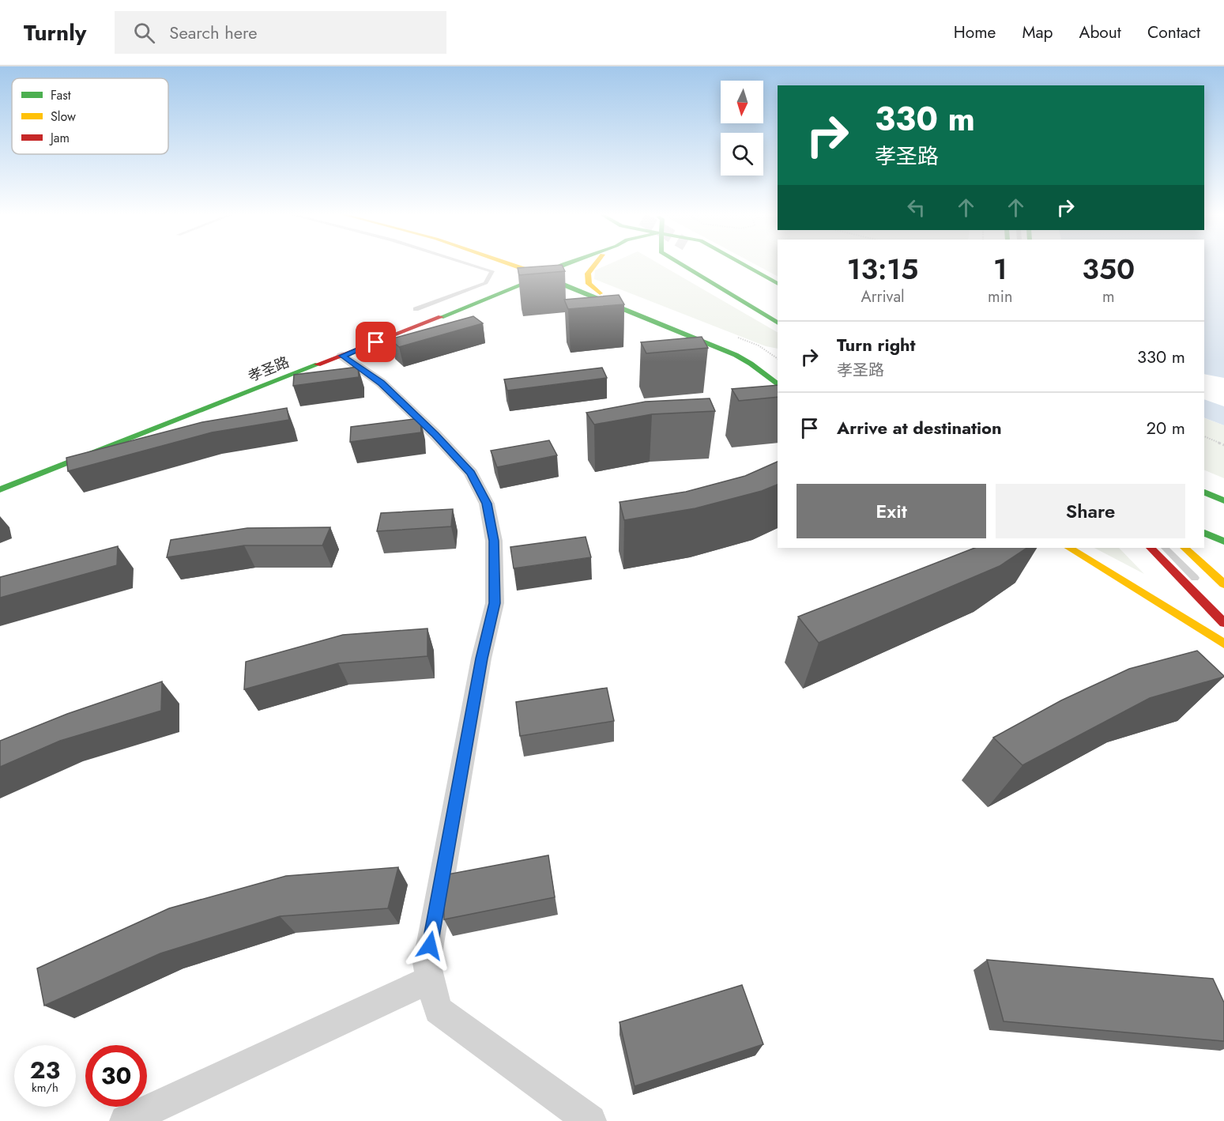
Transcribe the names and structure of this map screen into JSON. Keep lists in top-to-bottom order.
{
  "streets": {
    "main road": ["孝圣路"]
  },
  "legend": ["Fast", "Slow", "Jam"],
  "north": "bottom",
  "page": {
    "header": "Turnly",
    "search": "Search here",
    "nav": [
      "Home",
      "Map",
      "About",
      "Contact"
    ],
    "turn": ["330 m", "孝圣路"],
    "eta": [
      "13:15",
      "Arrival",
      "1",
      "min",
      "350",
      "m"
    ],
    "list": [
      {
        "name": "Turn right",
        "note": "孝圣路",
        "value": "330 m"
      },
      {
        "name": "Arrive at destination",
        "value": "20 m"
      }
    ],
    "buttons": ["Exit", "Share"],
    "speed": "23 km/h",
    "limit": "30"
  }
}
